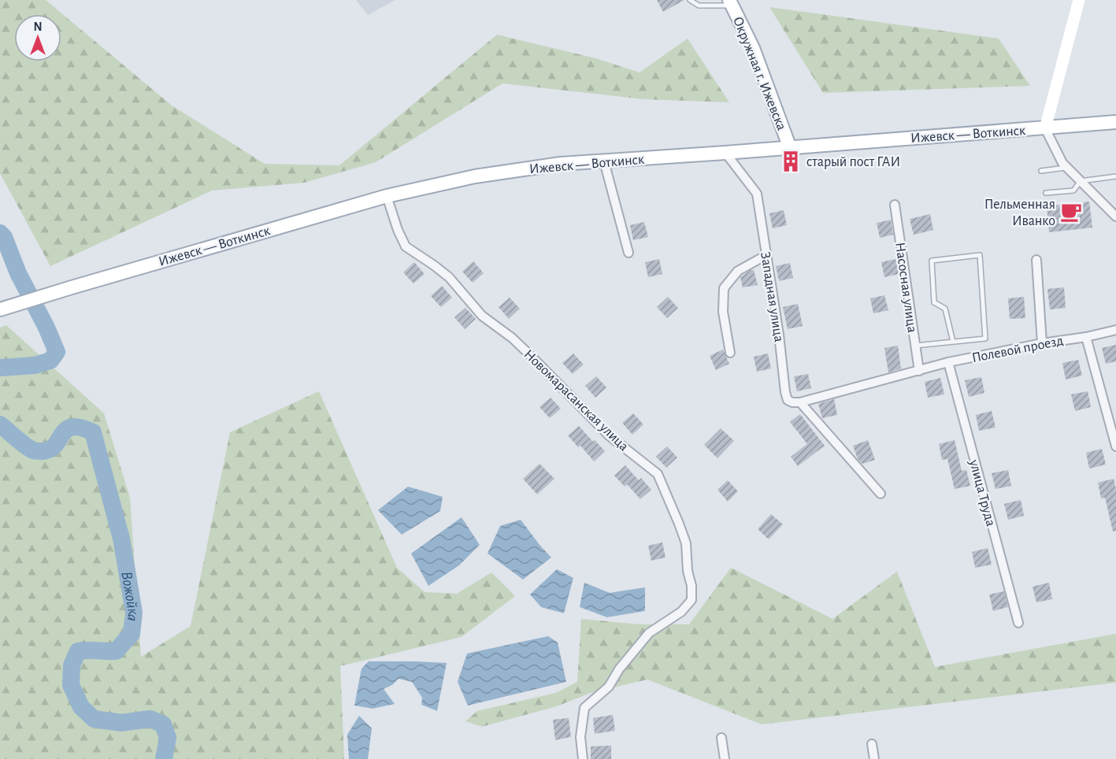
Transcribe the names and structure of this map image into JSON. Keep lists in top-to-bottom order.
{
  "streets": {
    "main road": ["Окружная г. Ижевска", "Ижевск — Воткинск"],
    "street": [
      "Насосная улица",
      "Западная улица",
      "Полевой проезд",
      "Новомарасанская улица",
      "улица Труда"
    ]
  },
  "crossings": [
    ["Окружная г. Ижевска", "Ижевск — Воткинск"],
    ["Ижевск — Воткинск", "Западная улица"],
    ["Ижевск — Воткинск", "Новомарасанская улица"],
    ["Насосная улица", "Полевой проезд"],
    ["Западная улица", "Полевой проезд"],
    ["Полевой проезд", "улица Труда"]
  ],
  "water": ["Вожойка"],
  "places": {
    "building": ["старый пост ГАИ"],
    "cafe": ["Пельменная Иванко"]
  },
  "north": "top"
}
